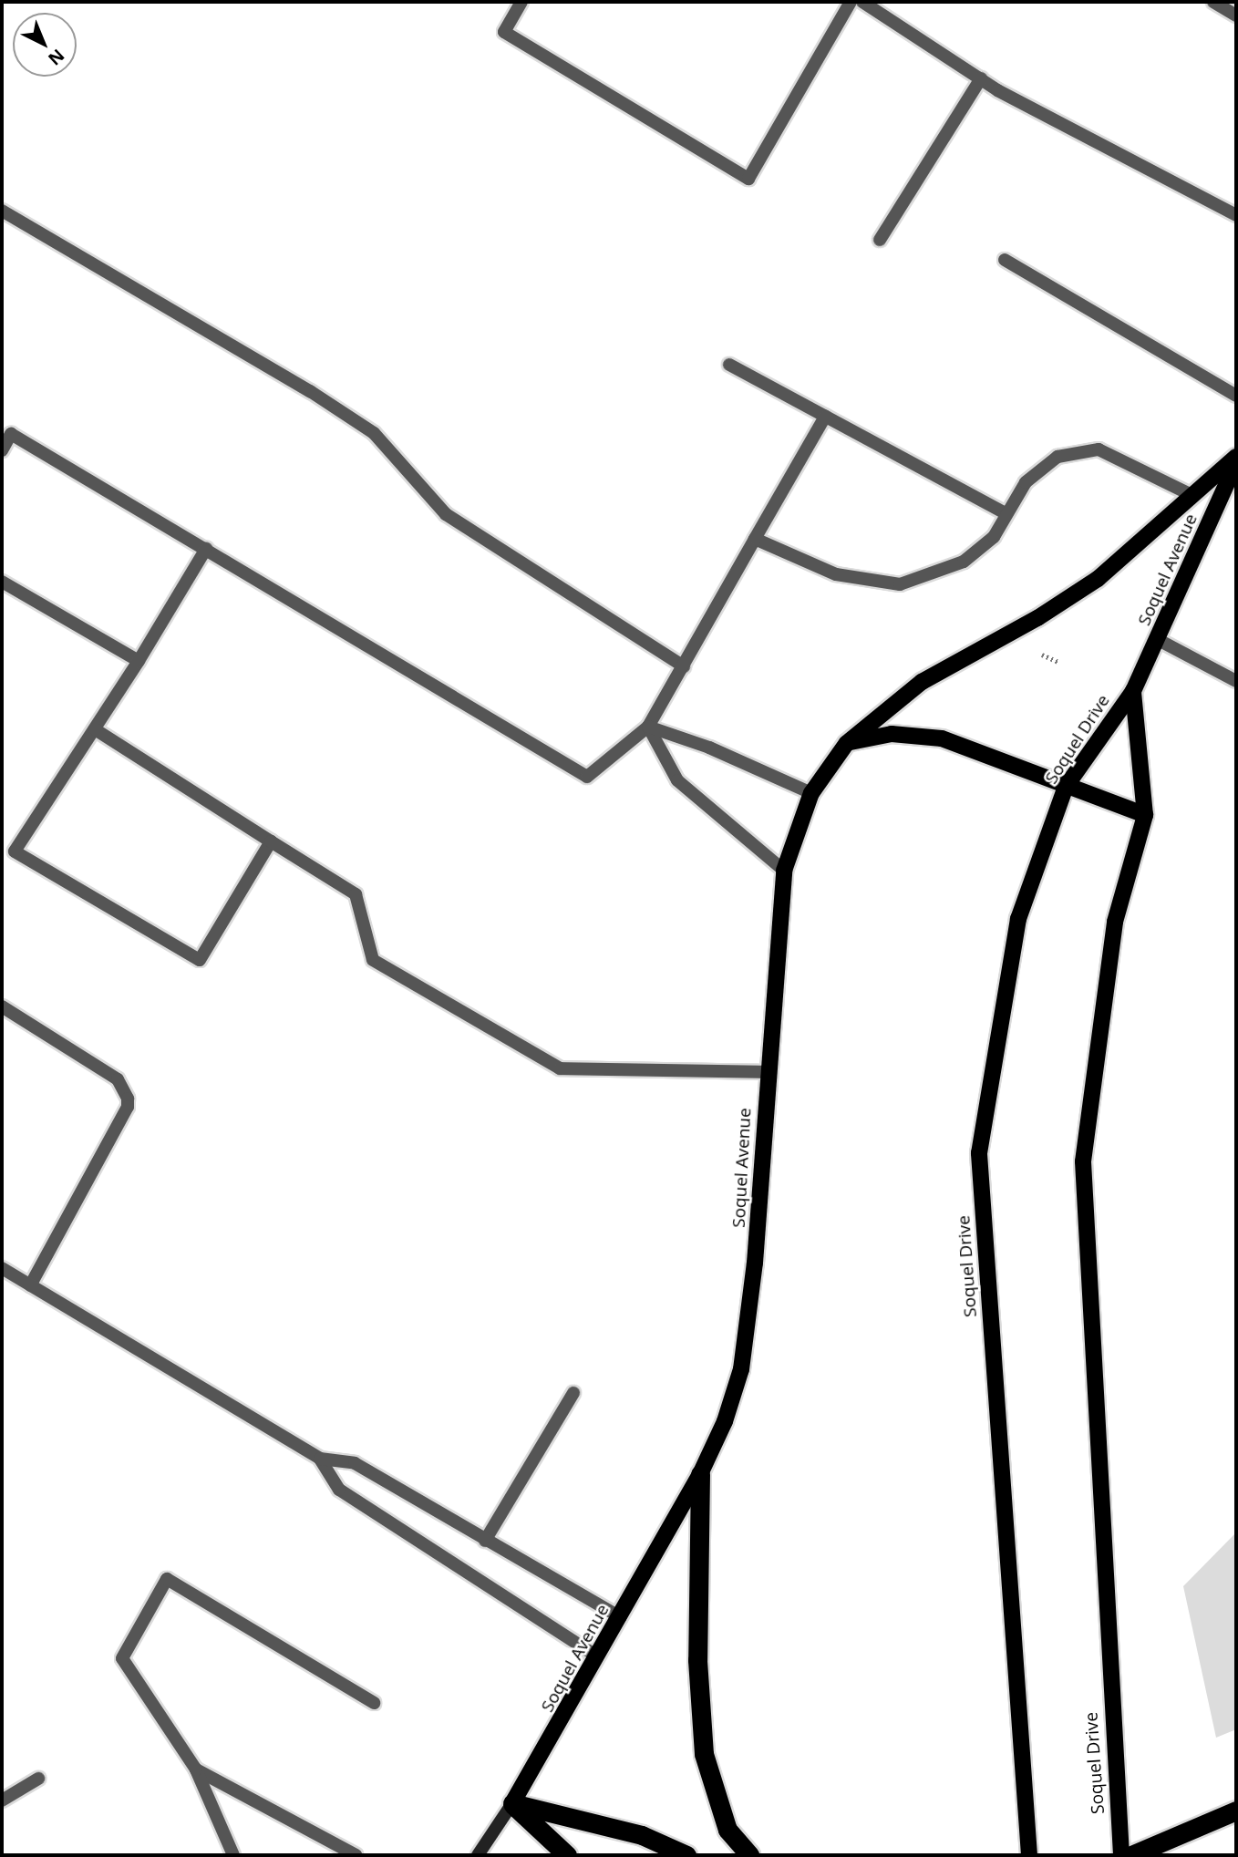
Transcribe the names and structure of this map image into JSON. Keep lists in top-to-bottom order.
{
  "streets": {
    "main road": ["Soquel Avenue", "Soquel Drive"]
  },
  "crossings": [
    ["Soquel Avenue", "Soquel Drive"]
  ],
  "north": "bottom right"
}
